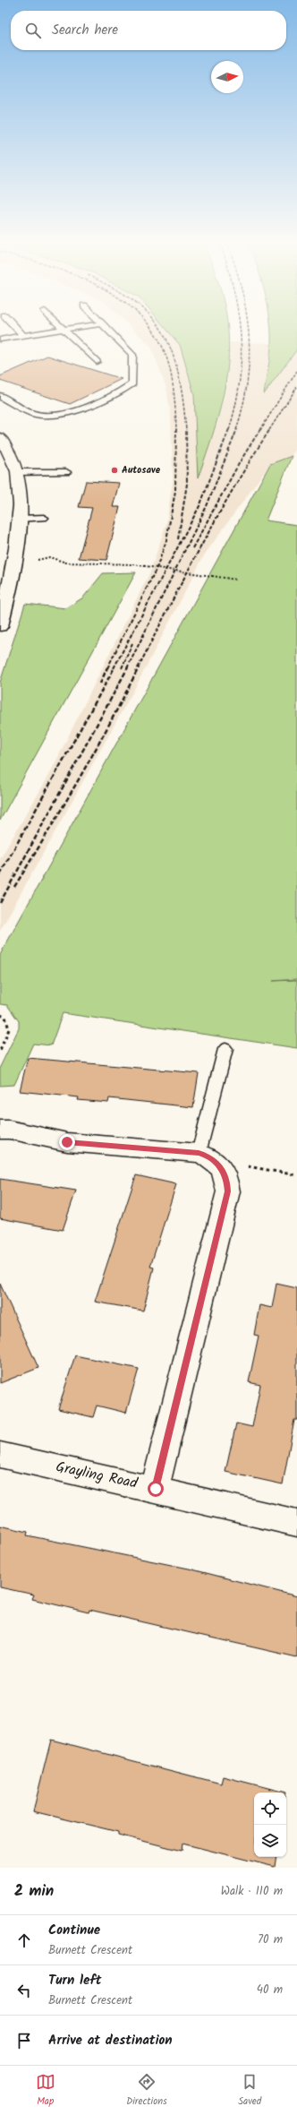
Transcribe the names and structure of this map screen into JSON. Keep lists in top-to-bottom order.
{
  "streets": {
    "street": ["Grayling Road"]
  },
  "places": ["Autosave"],
  "north": "right",
  "page": {
    "search": "Search here",
    "heading": ["2 min", "Walk · 110 m"],
    "list": [
      ["Continue", "Burnett Crescent", "70 m"],
      ["Turn left", "Burnett Crescent", "40 m"],
      "Arrive at destination"
    ],
    "nav": ["Map", "Directions", "Saved"]
  }
}
